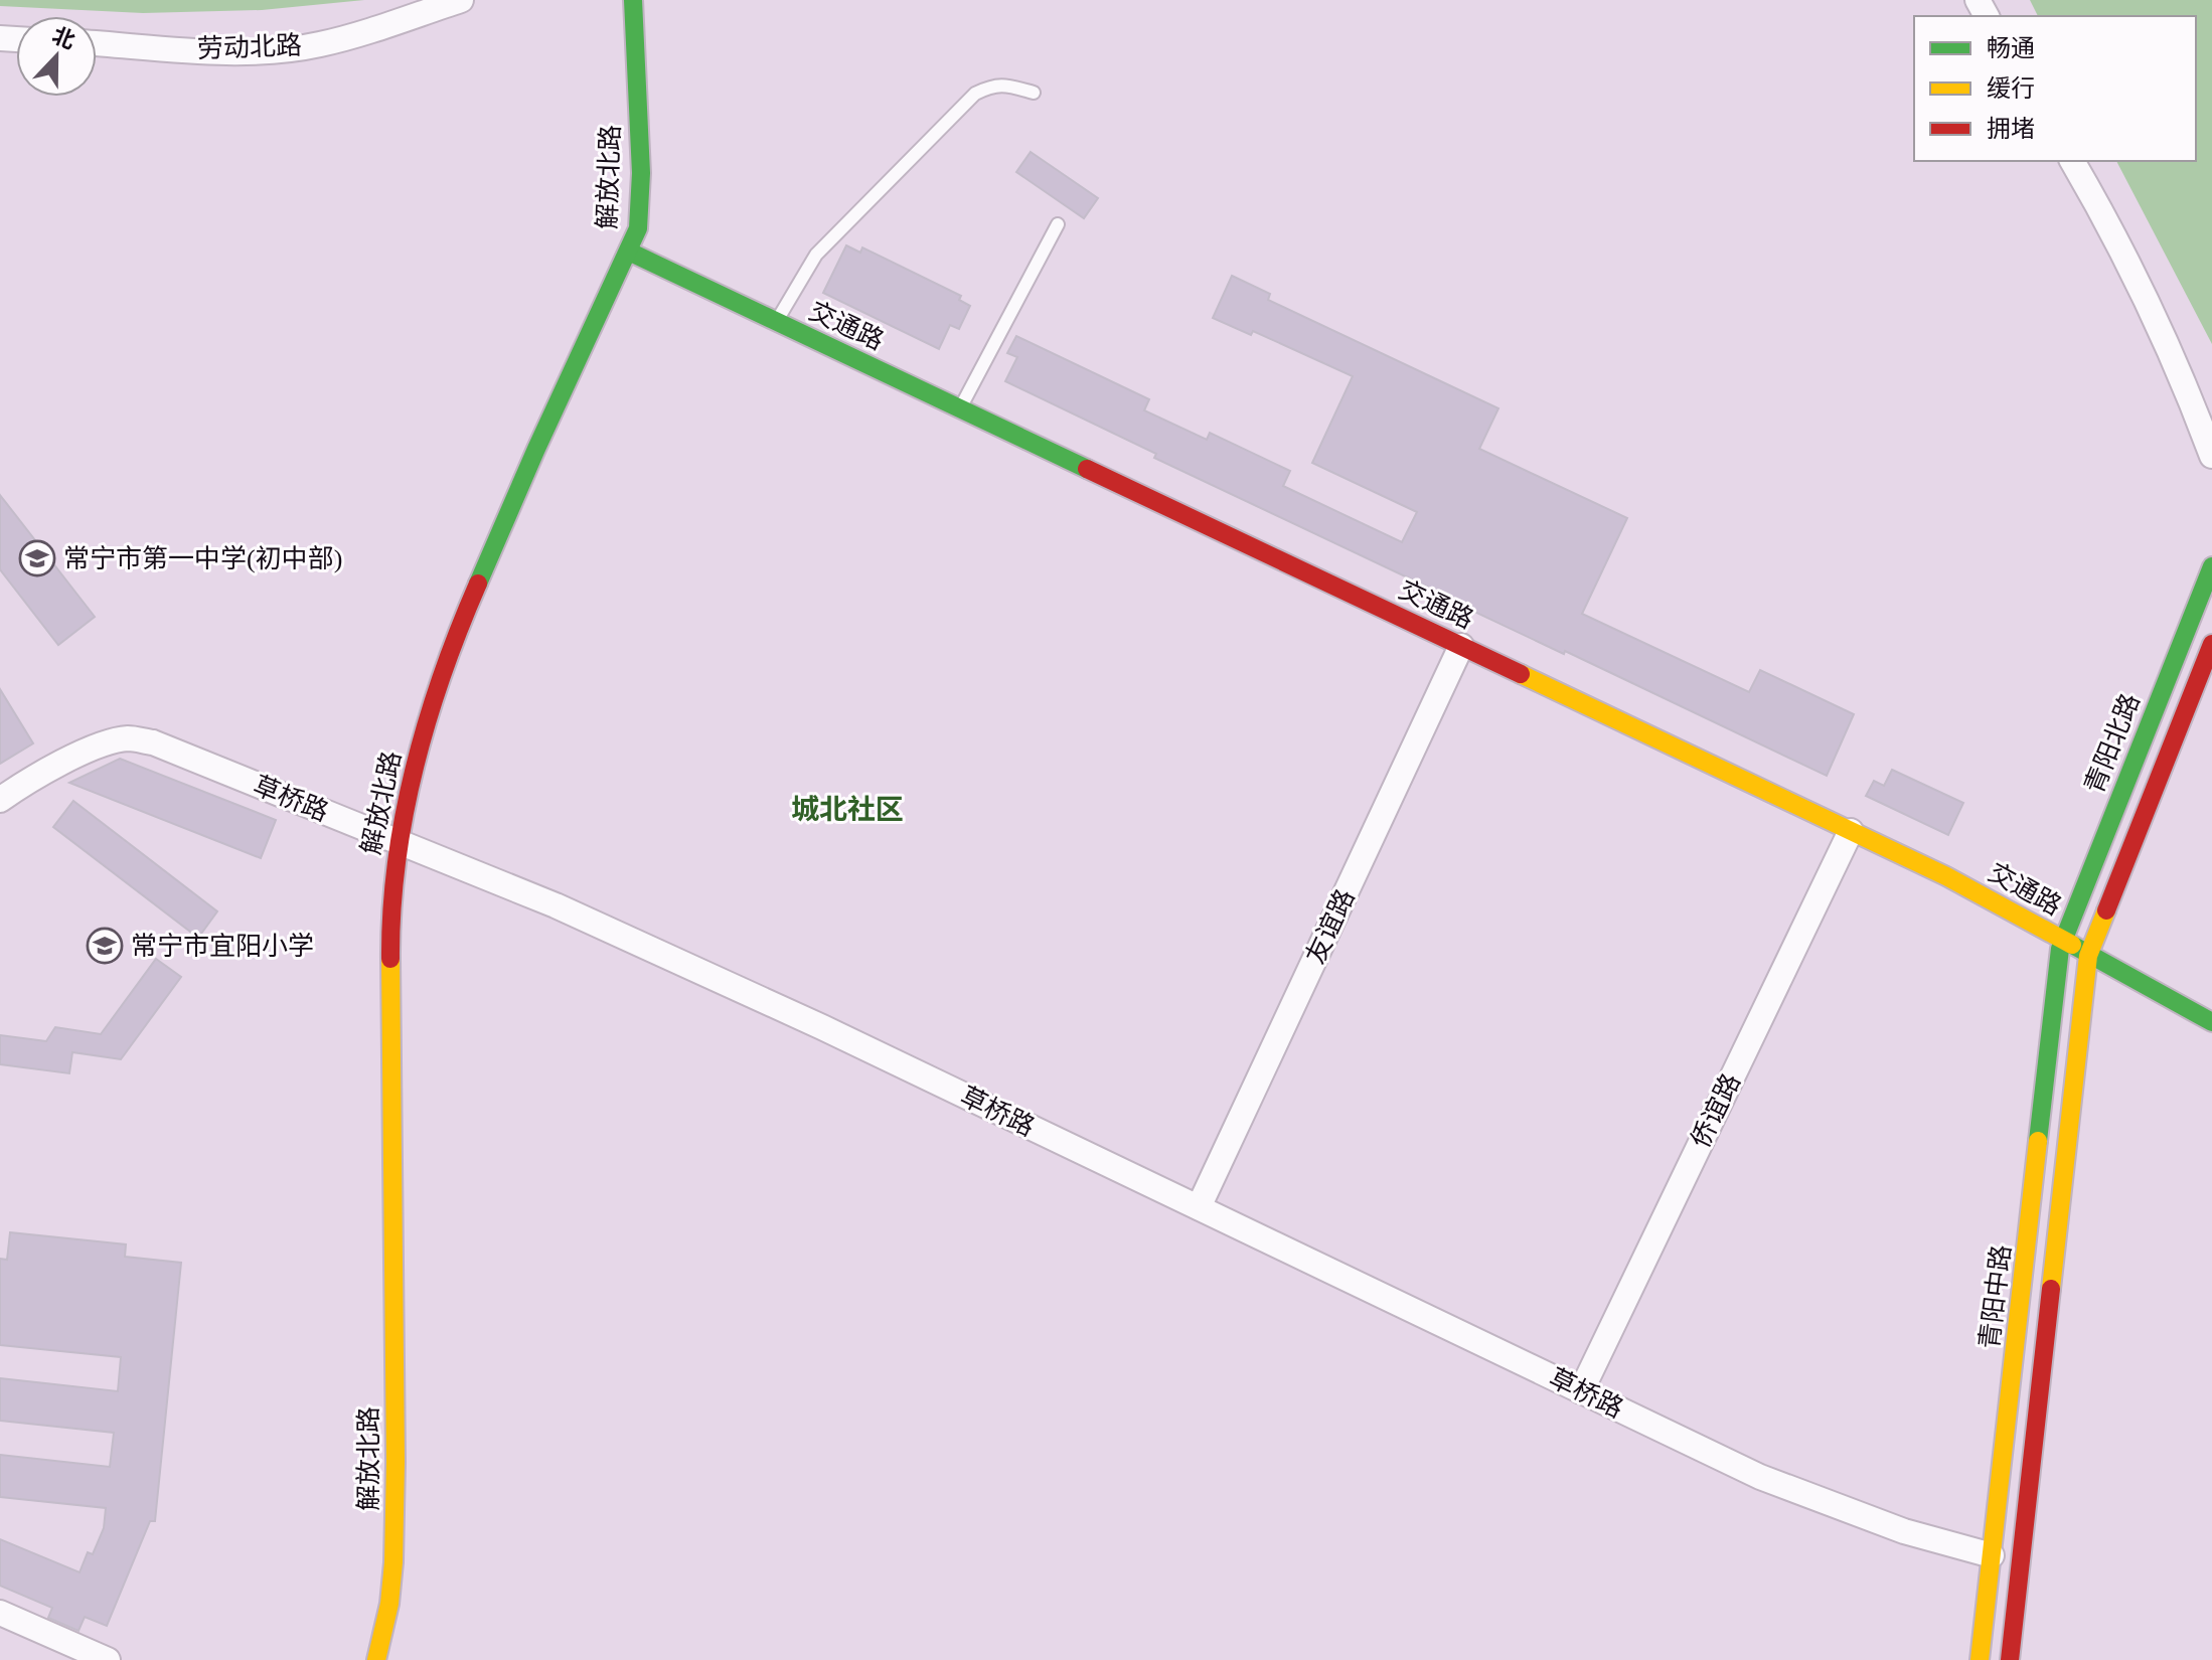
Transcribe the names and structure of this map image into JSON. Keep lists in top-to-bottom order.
{
  "streets": {
    "street": [
      "劳动北路",
      "解放北路",
      "交通路",
      "青阳北路",
      "草桥路",
      "友谊路",
      "侨谊路",
      "青阳中路"
    ]
  },
  "crossings": [
    ["解放北路", "交通路"],
    ["解放北路", "草桥路"],
    ["交通路", "青阳北路"],
    ["交通路", "友谊路"],
    ["交通路", "侨谊路"],
    ["交通路", "青阳中路"],
    ["青阳北路", "青阳中路"],
    ["草桥路", "友谊路"],
    ["草桥路", "侨谊路"],
    ["草桥路", "青阳中路"]
  ],
  "districts": ["城北社区"],
  "places": {
    "school or university": ["常宁市第一中学(初中部)", "常宁市宜阳小学"]
  },
  "legend": ["畅通", "缓行", "拥堵"],
  "north": "top"
}
